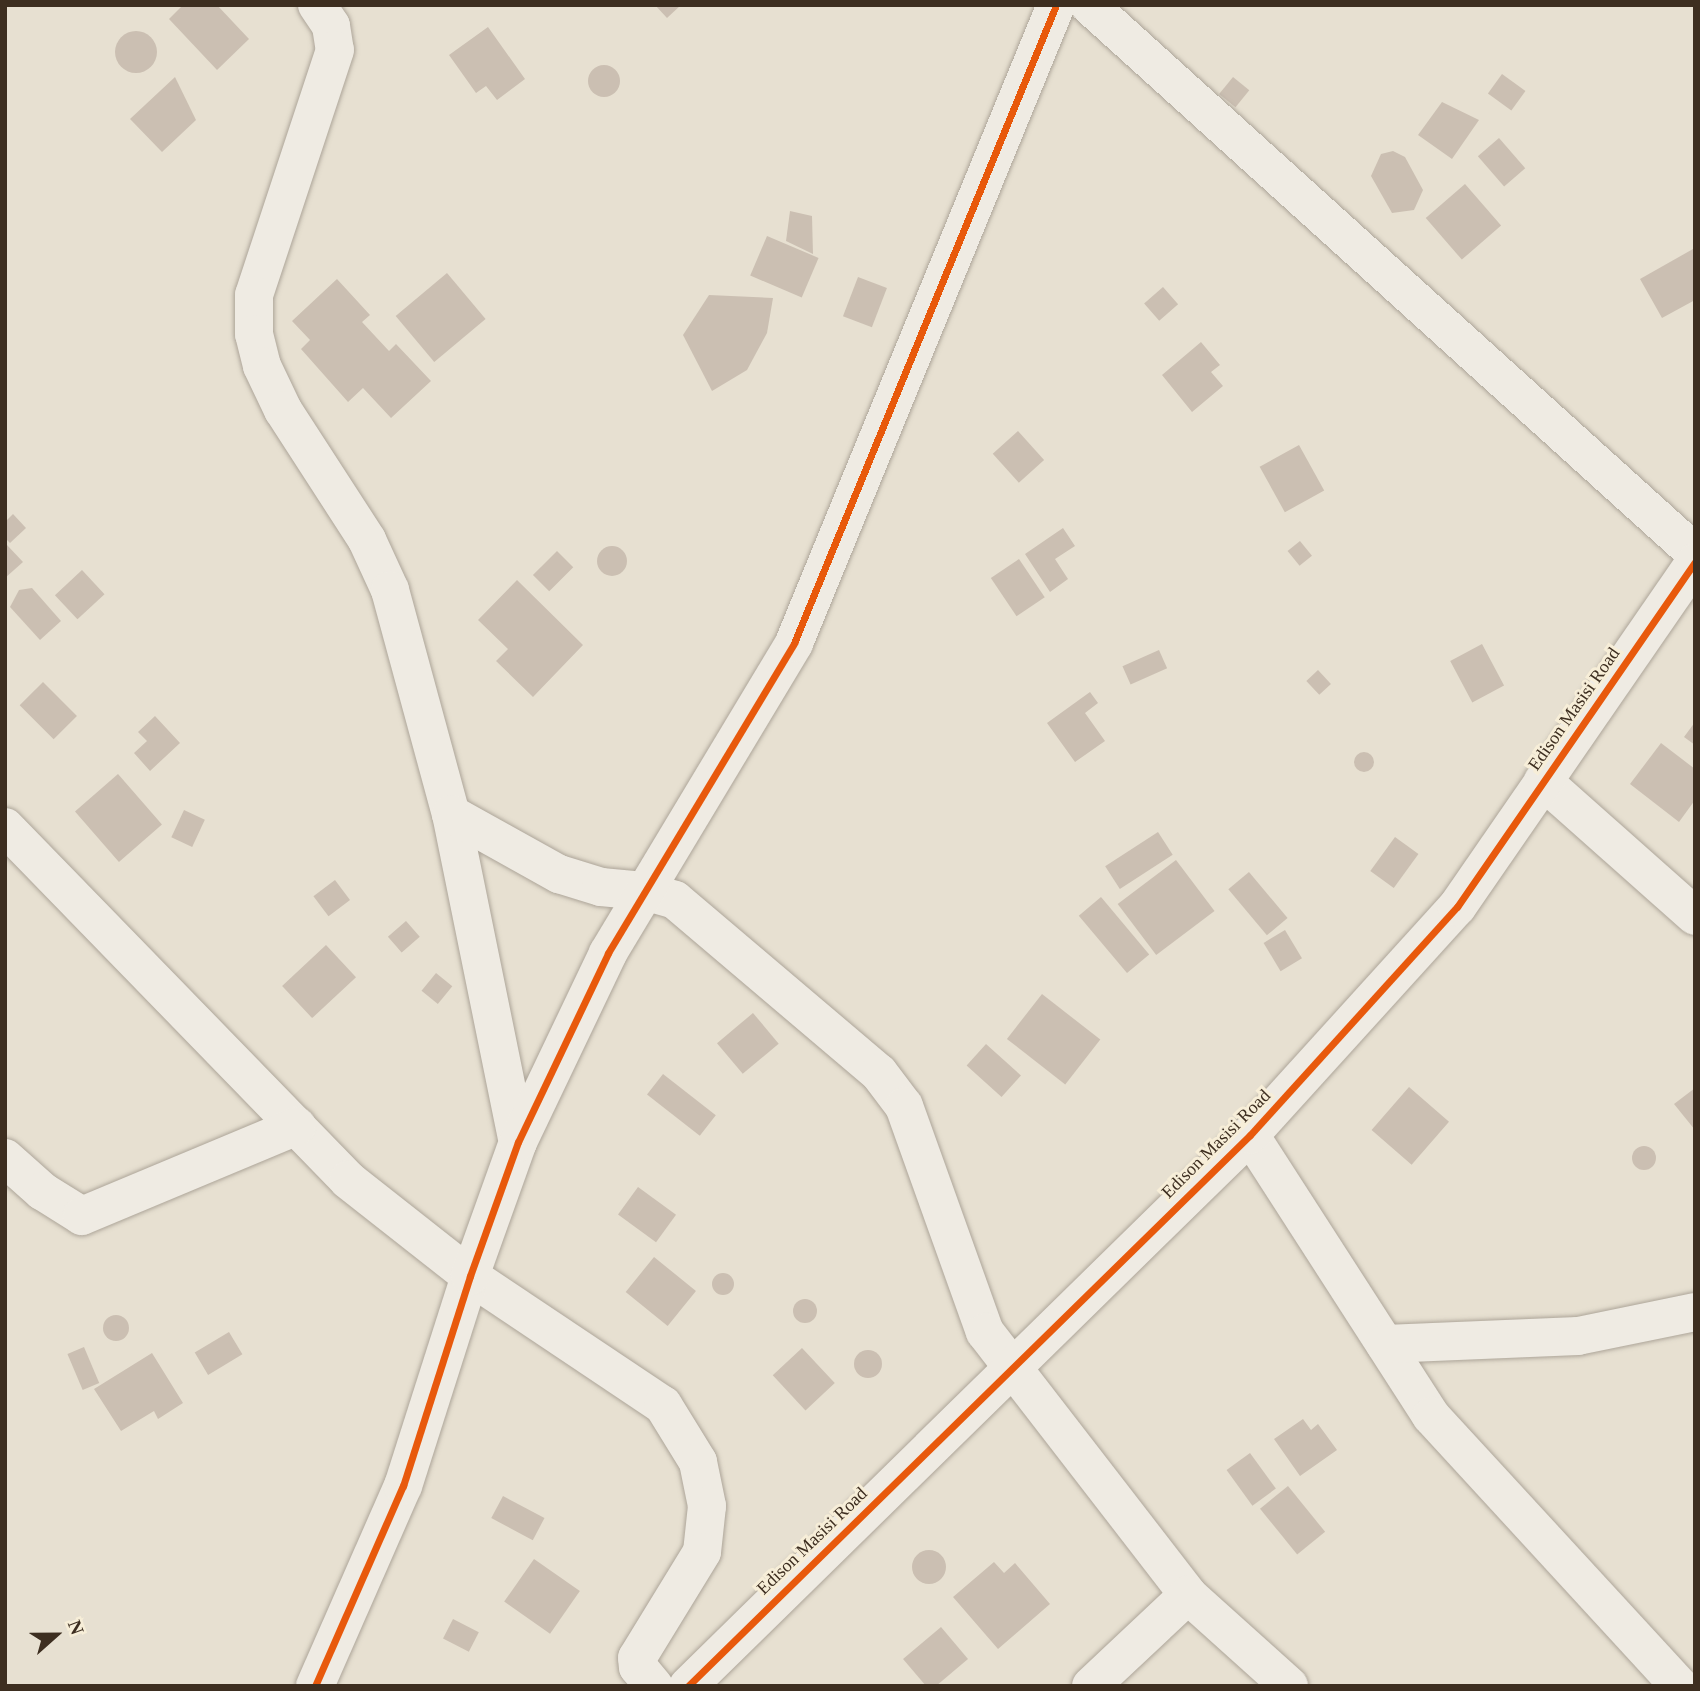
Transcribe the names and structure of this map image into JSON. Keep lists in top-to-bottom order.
{
  "streets": {
    "street": ["Edison Masisi Road"]
  },
  "north": "right"
}
